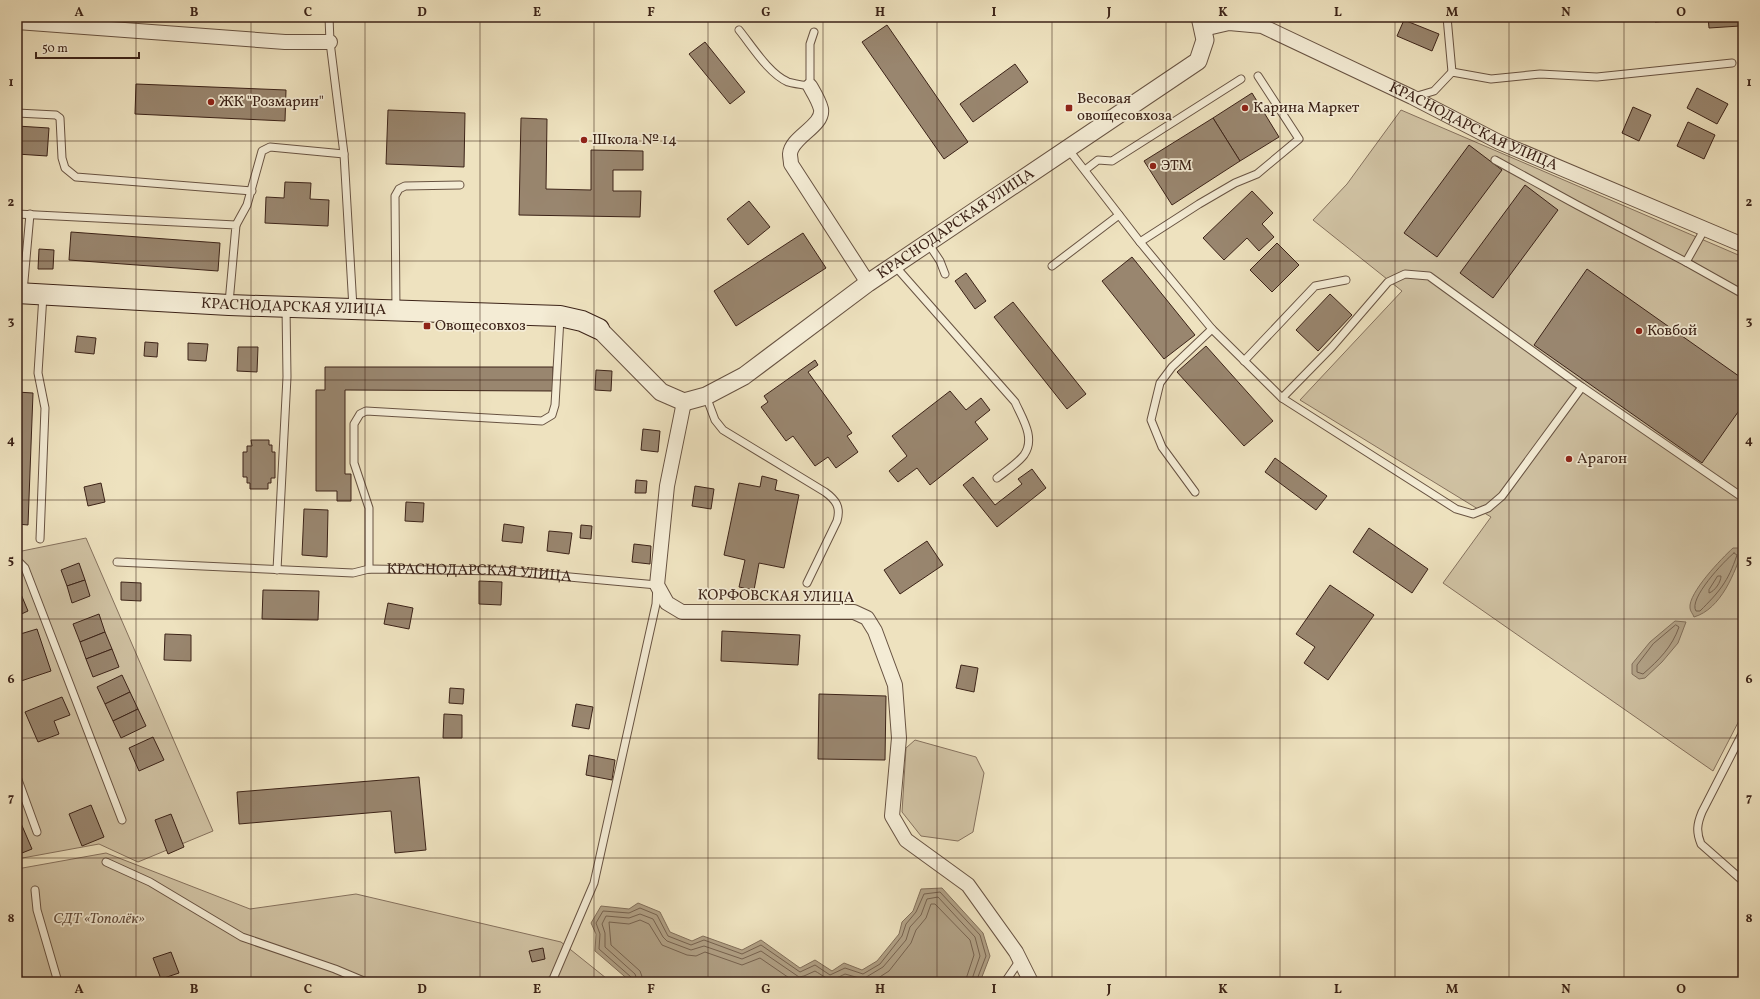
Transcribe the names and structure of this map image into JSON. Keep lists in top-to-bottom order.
{
  "streets": {
    "main road": ["КРАСНОДАРСКАЯ УЛИЦА"],
    "street": ["КОРФОВСКАЯ УЛИЦА"]
  },
  "crossings": [
    ["КРАСНОДАРСКАЯ УЛИЦА", "КОРФОВСКАЯ УЛИЦА"]
  ],
  "parks": ["СДТ «Тополёк»"],
  "places": {
    "other": [
      "ЖК \"Розмарин\"",
      "Карина Маркет",
      "Школа № 14",
      "ЭТМ",
      "Ковбой",
      "Арагон"
    ],
    "transit": ["Весовая овощесовхоза", "Овощесовхоз"]
  },
  "scale_bar": "50 m",
  "grid": {
    "columns": [
      "A",
      "B",
      "C",
      "D",
      "E",
      "F",
      "G",
      "H",
      "I",
      "J",
      "K",
      "L",
      "M",
      "N",
      "O"
    ],
    "rows": [
      "1",
      "2",
      "3",
      "4",
      "5",
      "6",
      "7",
      "8"
    ]
  }
}
